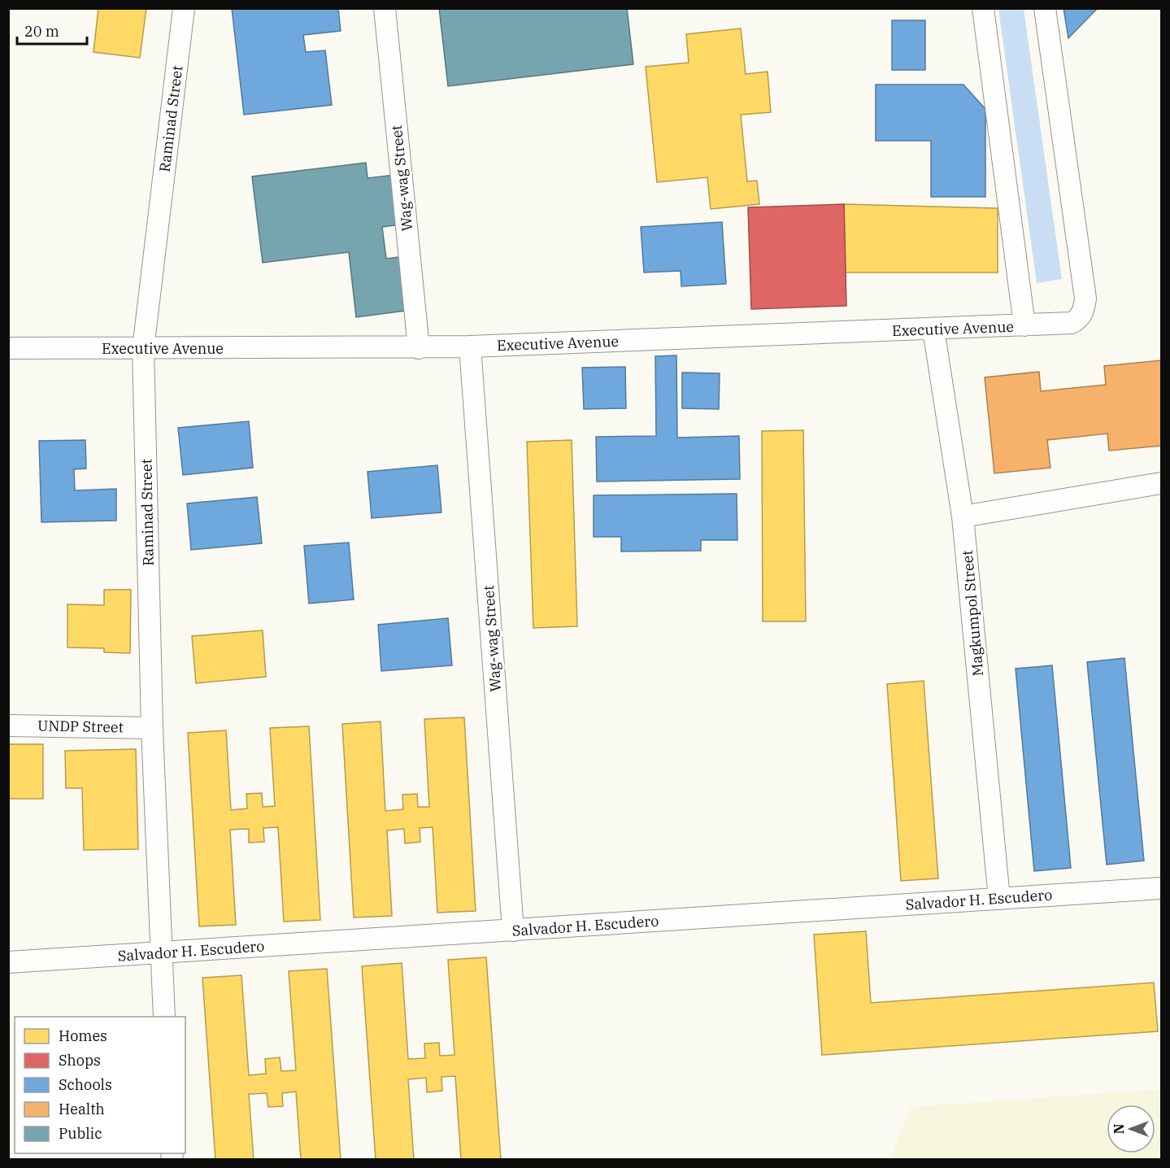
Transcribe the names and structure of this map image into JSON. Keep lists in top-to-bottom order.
{
  "streets": {
    "street": [
      "Raminad Street",
      "Wag-wag Street",
      "Executive Avenue",
      "Magkumpol Street",
      "UNDP Street",
      "Salvador H. Escudero"
    ]
  },
  "crossings": [
    ["Raminad Street", "Executive Avenue"],
    ["Raminad Street", "UNDP Street"],
    ["Raminad Street", "Salvador H. Escudero"],
    ["Wag-wag Street", "Executive Avenue"],
    ["Wag-wag Street", "Salvador H. Escudero"],
    ["Executive Avenue", "Magkumpol Street"],
    ["Magkumpol Street", "Salvador H. Escudero"]
  ],
  "legend": [
    "Homes",
    "Shops",
    "Schools",
    "Health",
    "Public"
  ],
  "scale_bar": "20 m",
  "north": "left"
}
